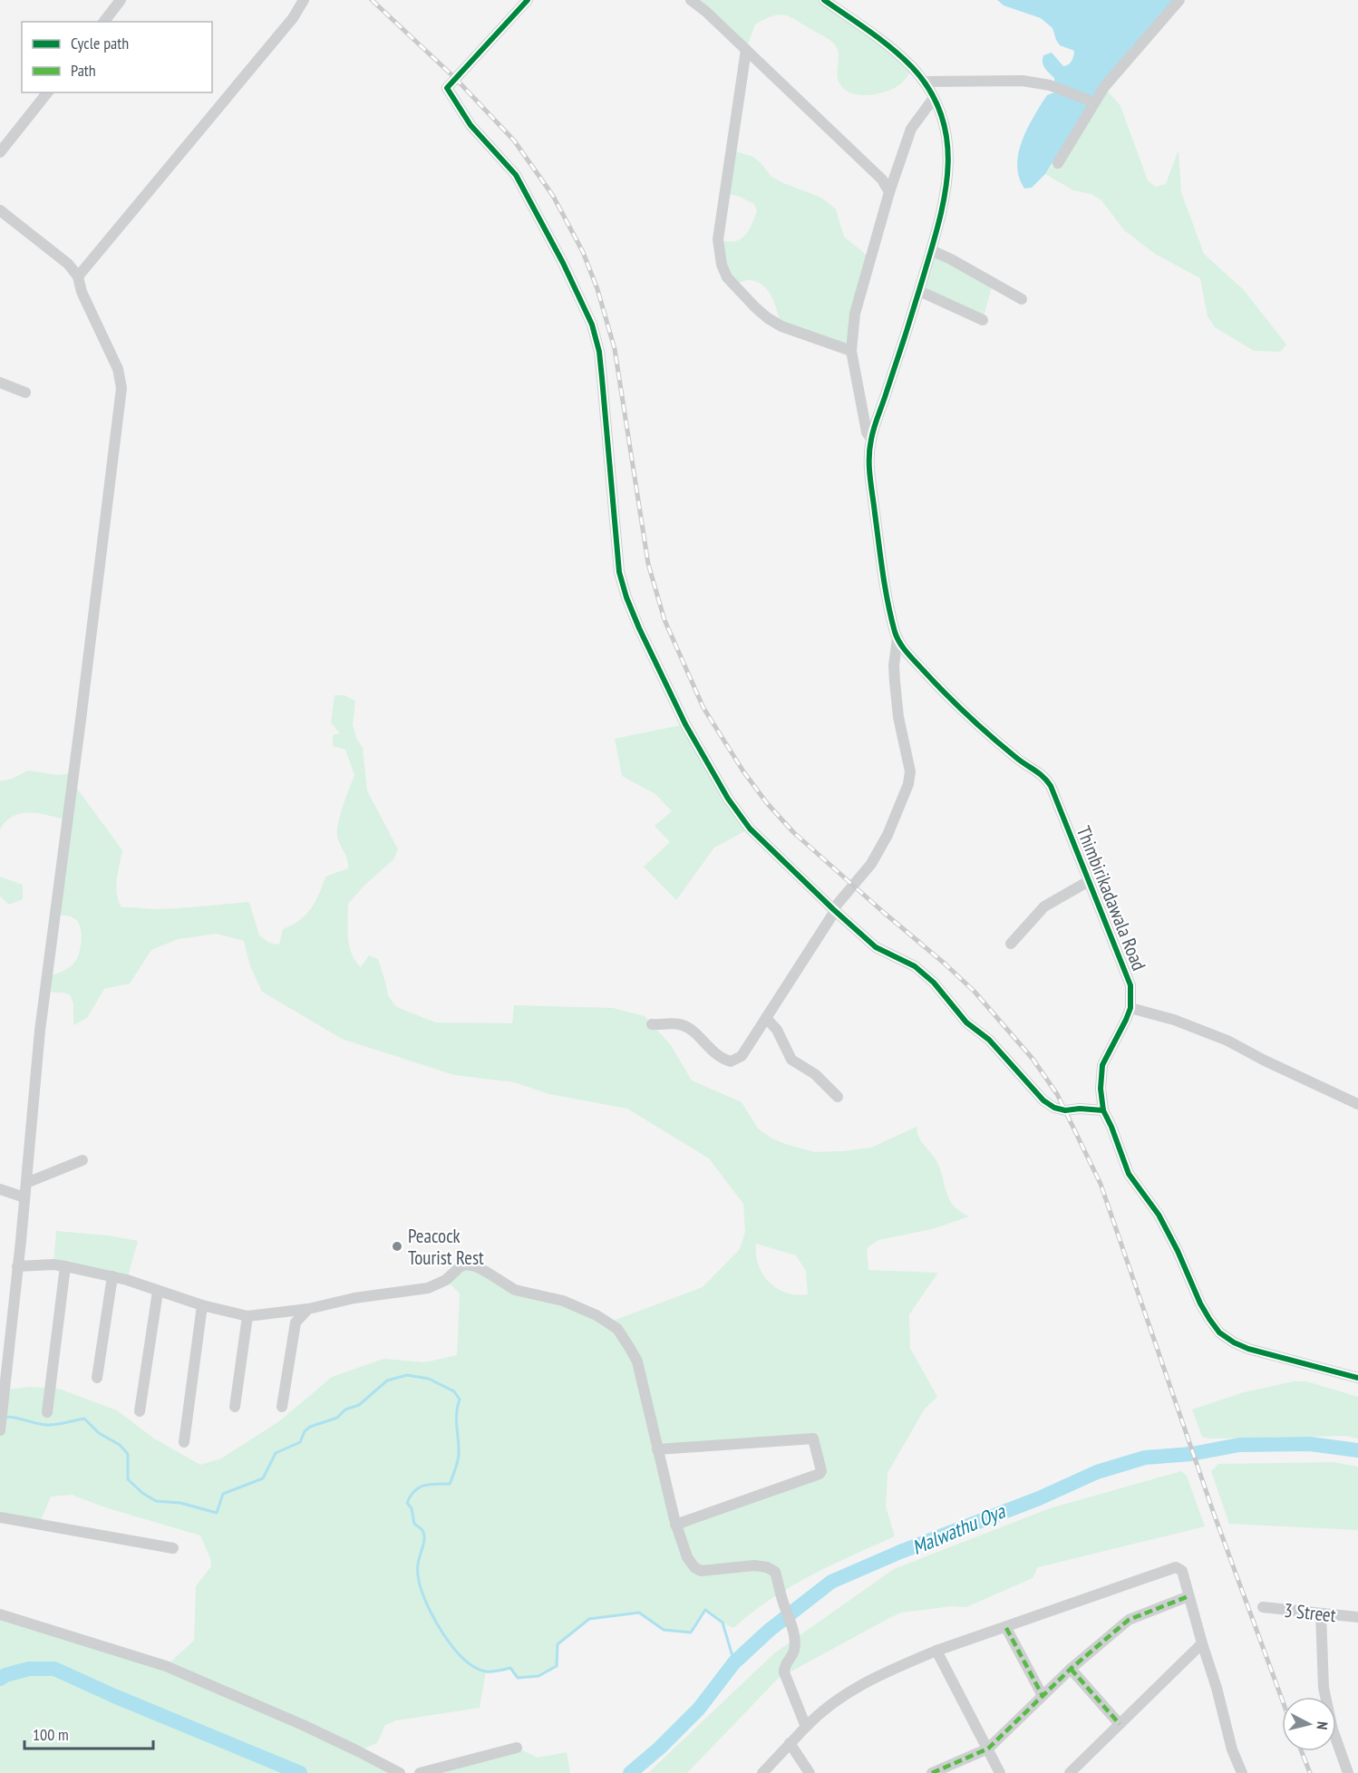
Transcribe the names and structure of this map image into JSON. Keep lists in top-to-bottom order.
{
  "streets": {
    "street": ["Thimbirikadawala Road", "3 Street"]
  },
  "water": ["Malwathu Oya"],
  "places": ["Peacock Tourist Rest"],
  "legend": ["Cycle path", "Path"],
  "scale_bar": "100 m",
  "north": "right"
}
